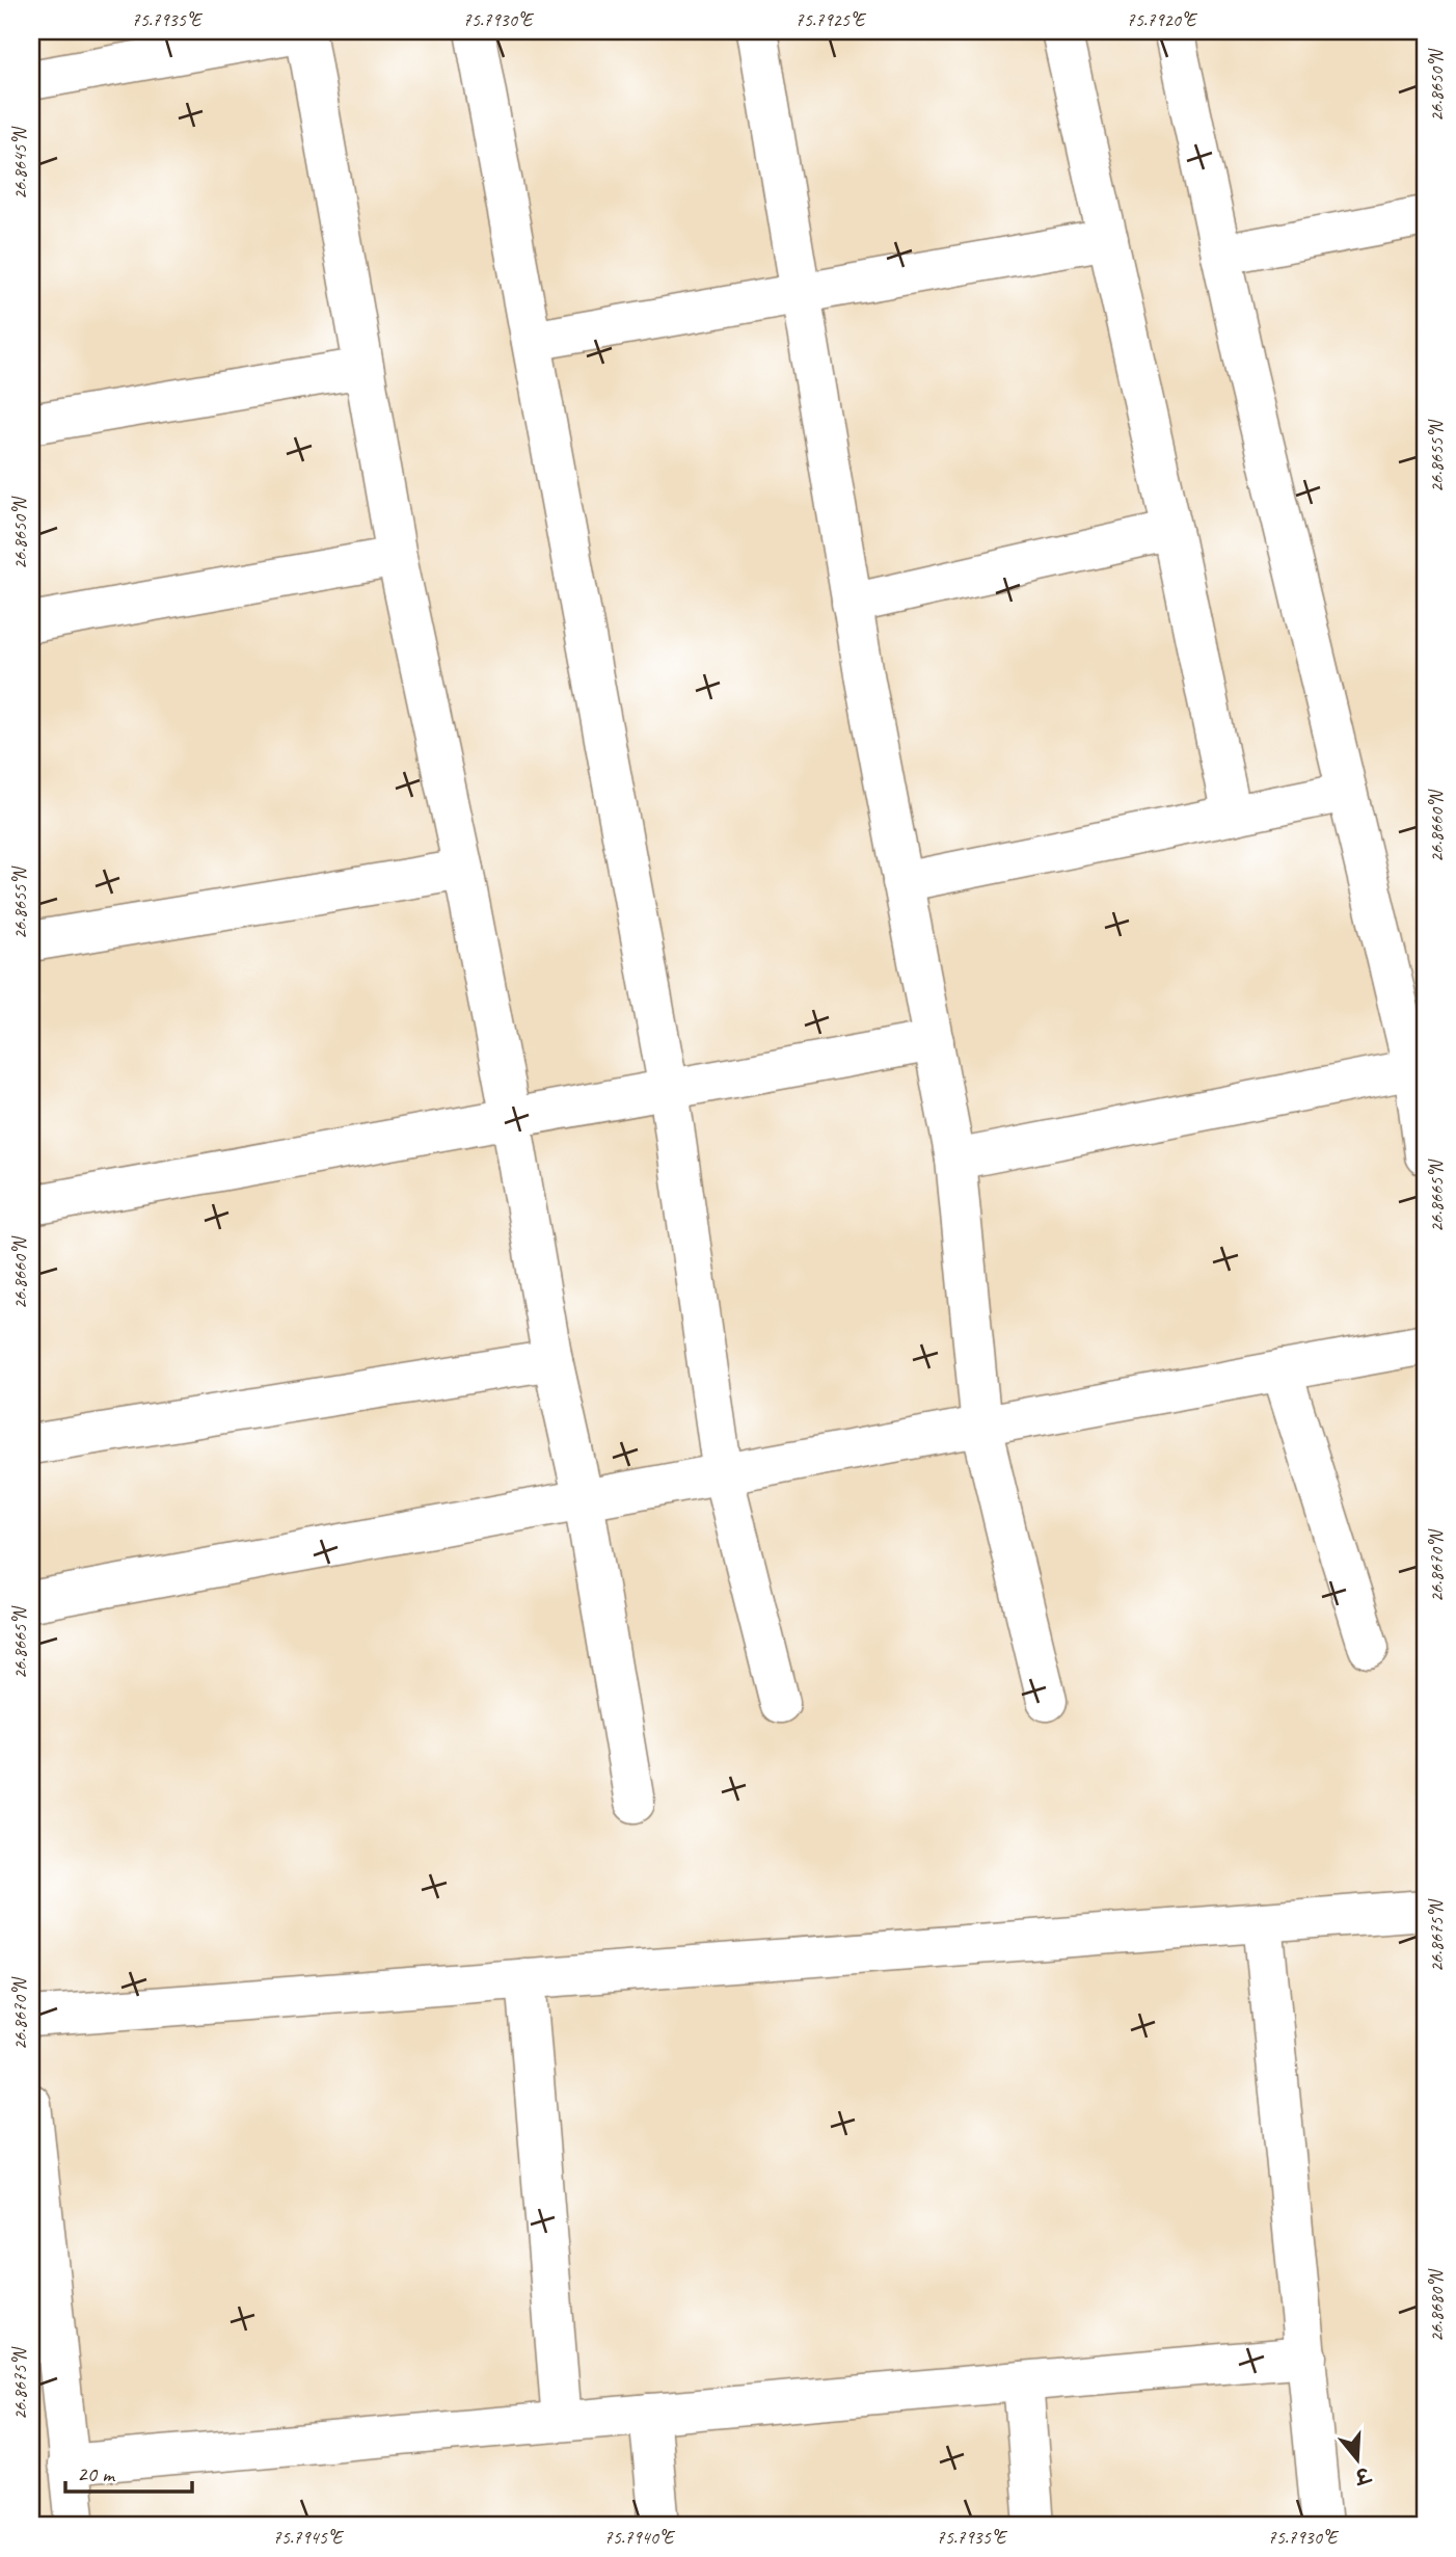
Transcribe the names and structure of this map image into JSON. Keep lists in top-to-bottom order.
{
  "scale_bar": "20 m",
  "north": "bottom",
  "coordinates": [
    "75.7935°E",
    "75.7930°E",
    "75.7925°E",
    "75.7920°E",
    "26.8650°N",
    "26.8645°N",
    "26.8655°N",
    "26.8660°N",
    "26.8665°N",
    "26.8670°N",
    "26.8675°N",
    "26.8680°N",
    "75.7945°E",
    "75.7940°E"
  ]
}
